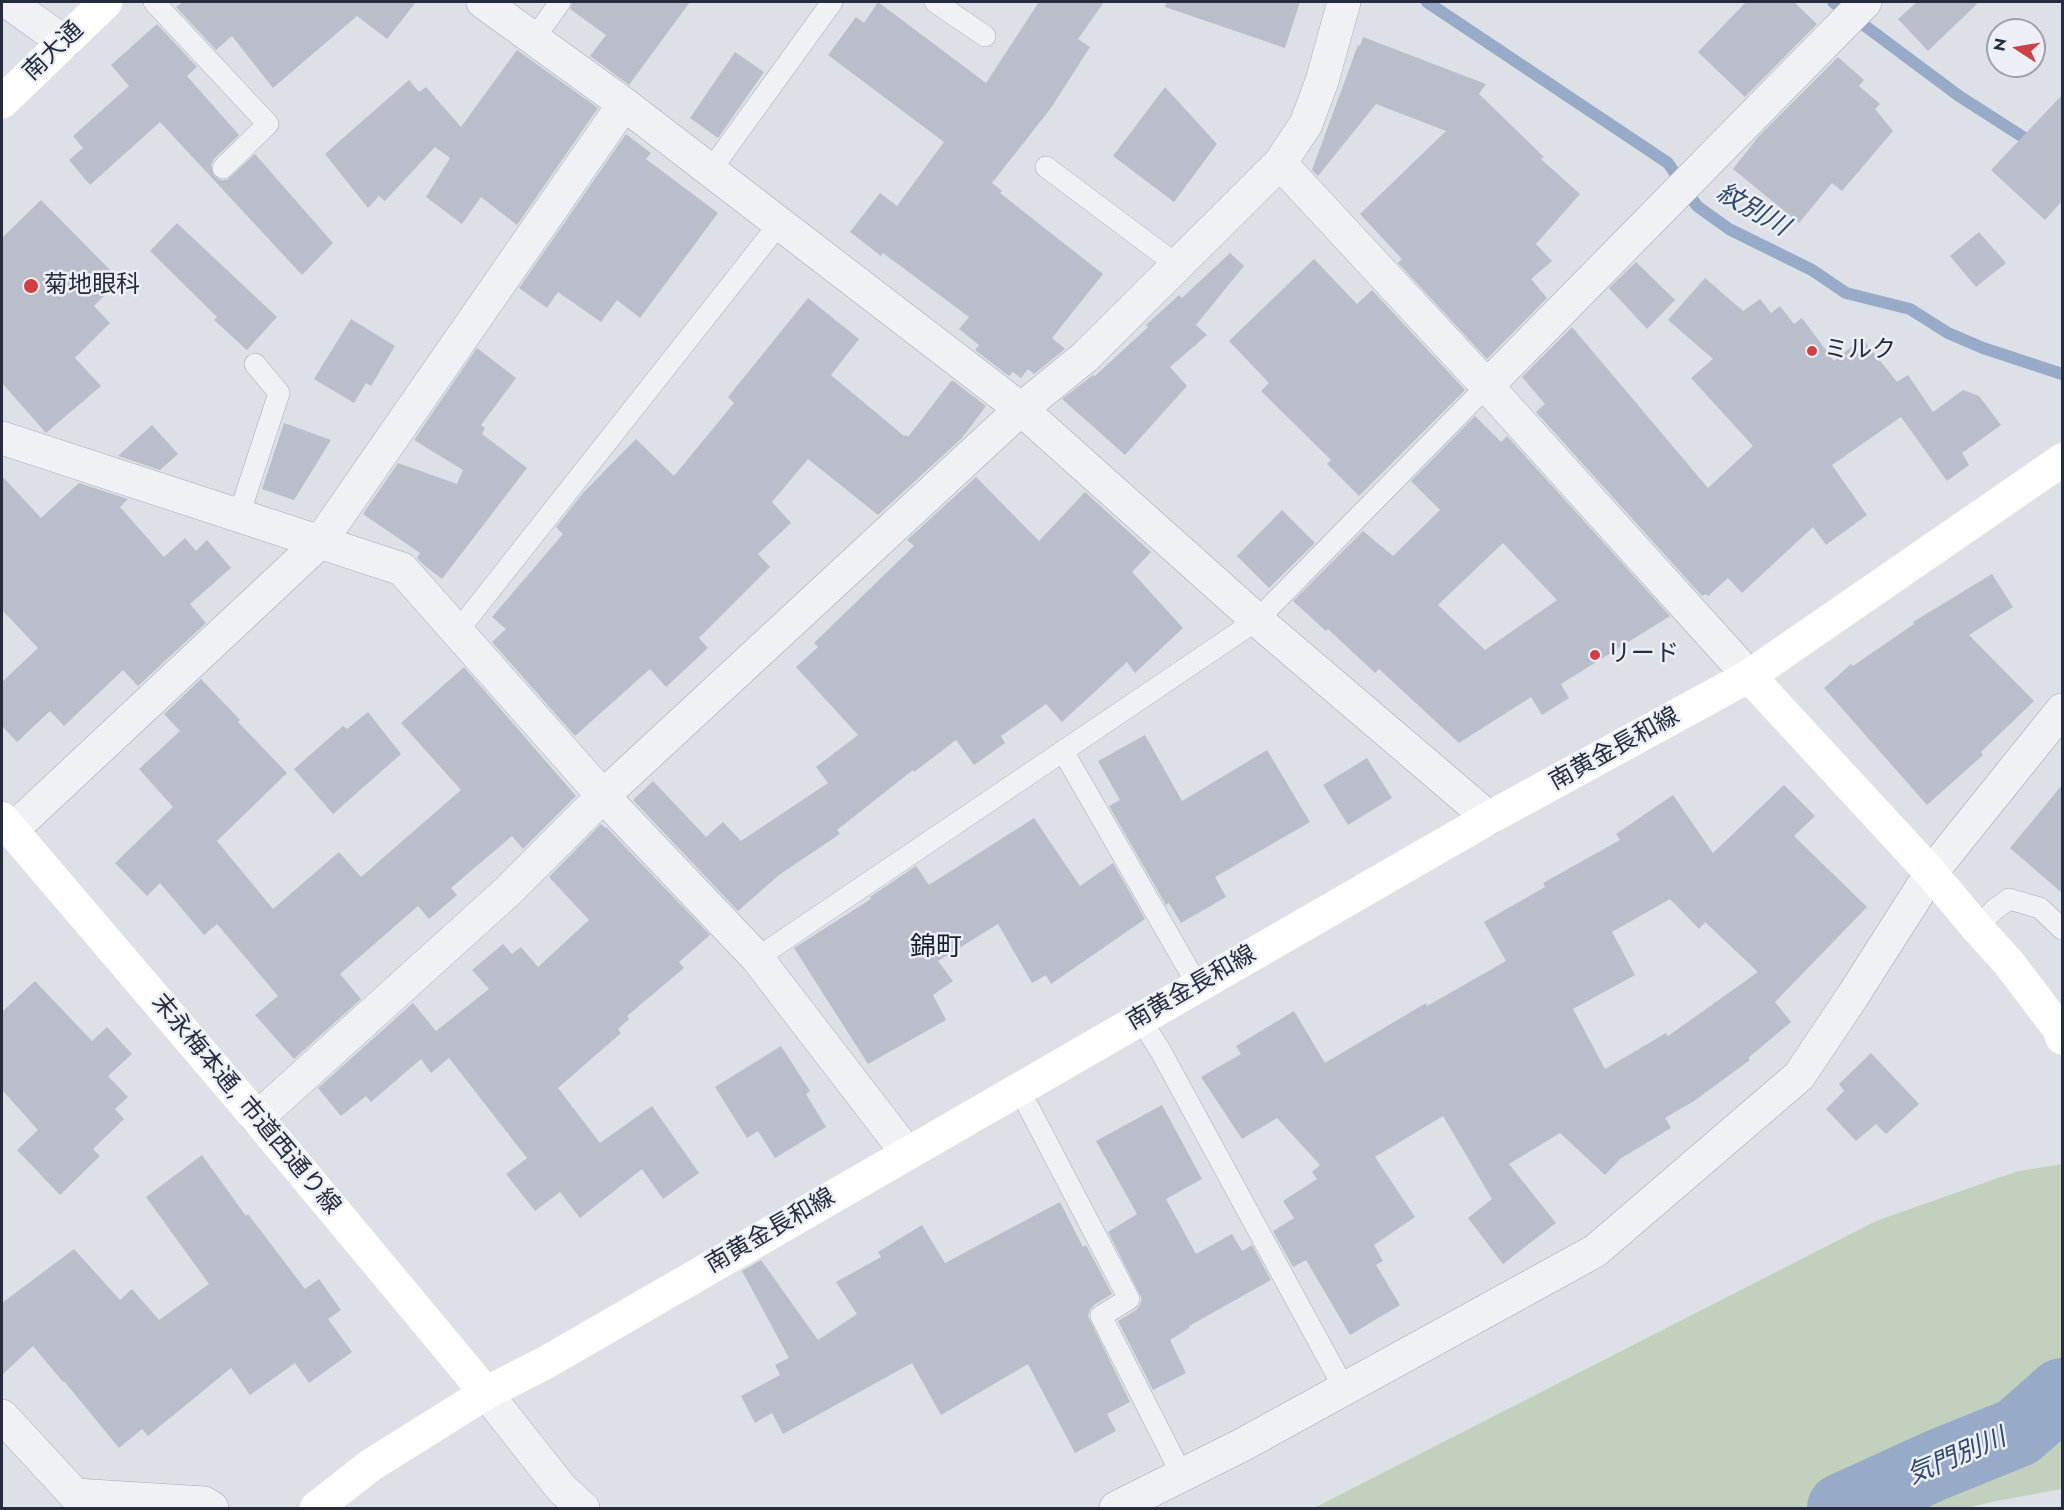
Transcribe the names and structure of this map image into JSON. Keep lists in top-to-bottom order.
{
  "streets": {
    "main road": ["南大通", "南黄金長和線", "末永梅本通, 市道西通り線"]
  },
  "crossings": [
    ["南黄金長和線", "末永梅本通, 市道西通り線"]
  ],
  "districts": ["錦町"],
  "water": ["紋別川", "気門別川"],
  "places": ["菊地眼科", "ミルク", "リード"],
  "north": "left"
}
